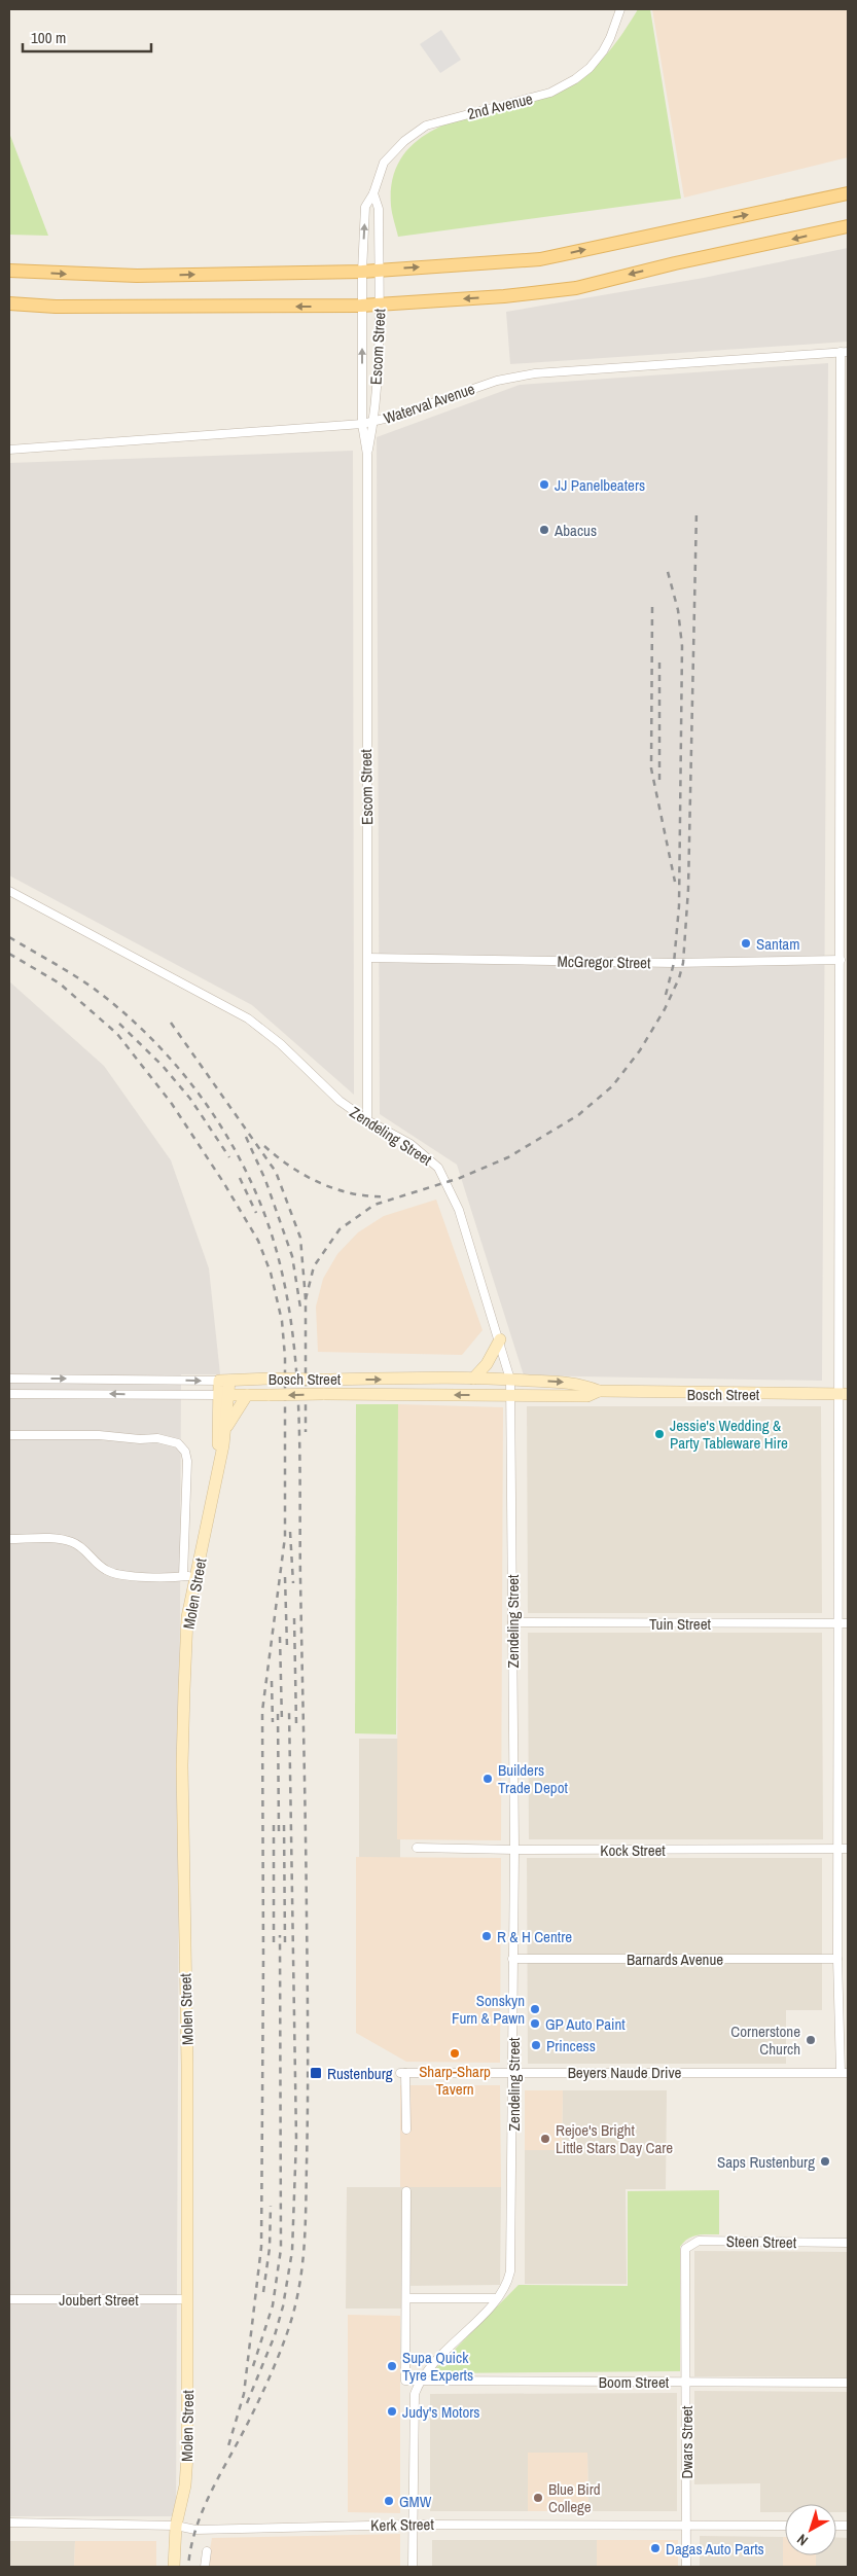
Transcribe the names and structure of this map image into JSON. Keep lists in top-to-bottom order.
{
  "streets": {
    "street": [
      "2nd Avenue",
      "Escom Street",
      "Waterval Avenue",
      "McGregor Street",
      "Zendeling Street",
      "Bosch Street",
      "Molen Street",
      "Tuin Street",
      "Kock Street",
      "Barnards Avenue",
      "Beyers Naude Drive",
      "Steen Street",
      "Joubert Street",
      "Boom Street",
      "Dwars Street",
      "Kerk Street"
    ]
  },
  "crossings": [
    ["2nd Avenue", "Escom Street"],
    ["Escom Street", "Waterval Avenue"],
    ["Escom Street", "McGregor Street"],
    ["Escom Street", "Zendeling Street"],
    ["Zendeling Street", "Bosch Street"],
    ["Zendeling Street", "Tuin Street"],
    ["Zendeling Street", "Kock Street"],
    ["Zendeling Street", "Barnards Avenue"],
    ["Zendeling Street", "Beyers Naude Drive"],
    ["Zendeling Street", "Boom Street"],
    ["Zendeling Street", "Kerk Street"],
    ["Molen Street", "Joubert Street"],
    ["Molen Street", "Kerk Street"],
    ["Steen Street", "Dwars Street"],
    ["Boom Street", "Dwars Street"],
    ["Dwars Street", "Kerk Street"]
  ],
  "places": {
    "other": [
      "JJ Panelbeaters",
      "Abacus",
      "Santam",
      "Jessie's Wedding & Party Tableware Hire",
      "Builders Trade Depot",
      "R & H Centre",
      "Sonskyn Furn & Pawn",
      "GP Auto Paint",
      "Cornerstone Church",
      "Princess",
      "Sharp-Sharp Tavern",
      "Rejoe's Bright Little Stars Day Care",
      "Saps Rustenburg",
      "Supa Quick Tyre Experts",
      "Judy's Motors",
      "Blue Bird College",
      "GMW",
      "Dagas Auto Parts"
    ],
    "transit": ["Rustenburg"]
  },
  "scale_bar": "100 m",
  "north": "bottom left"
}
